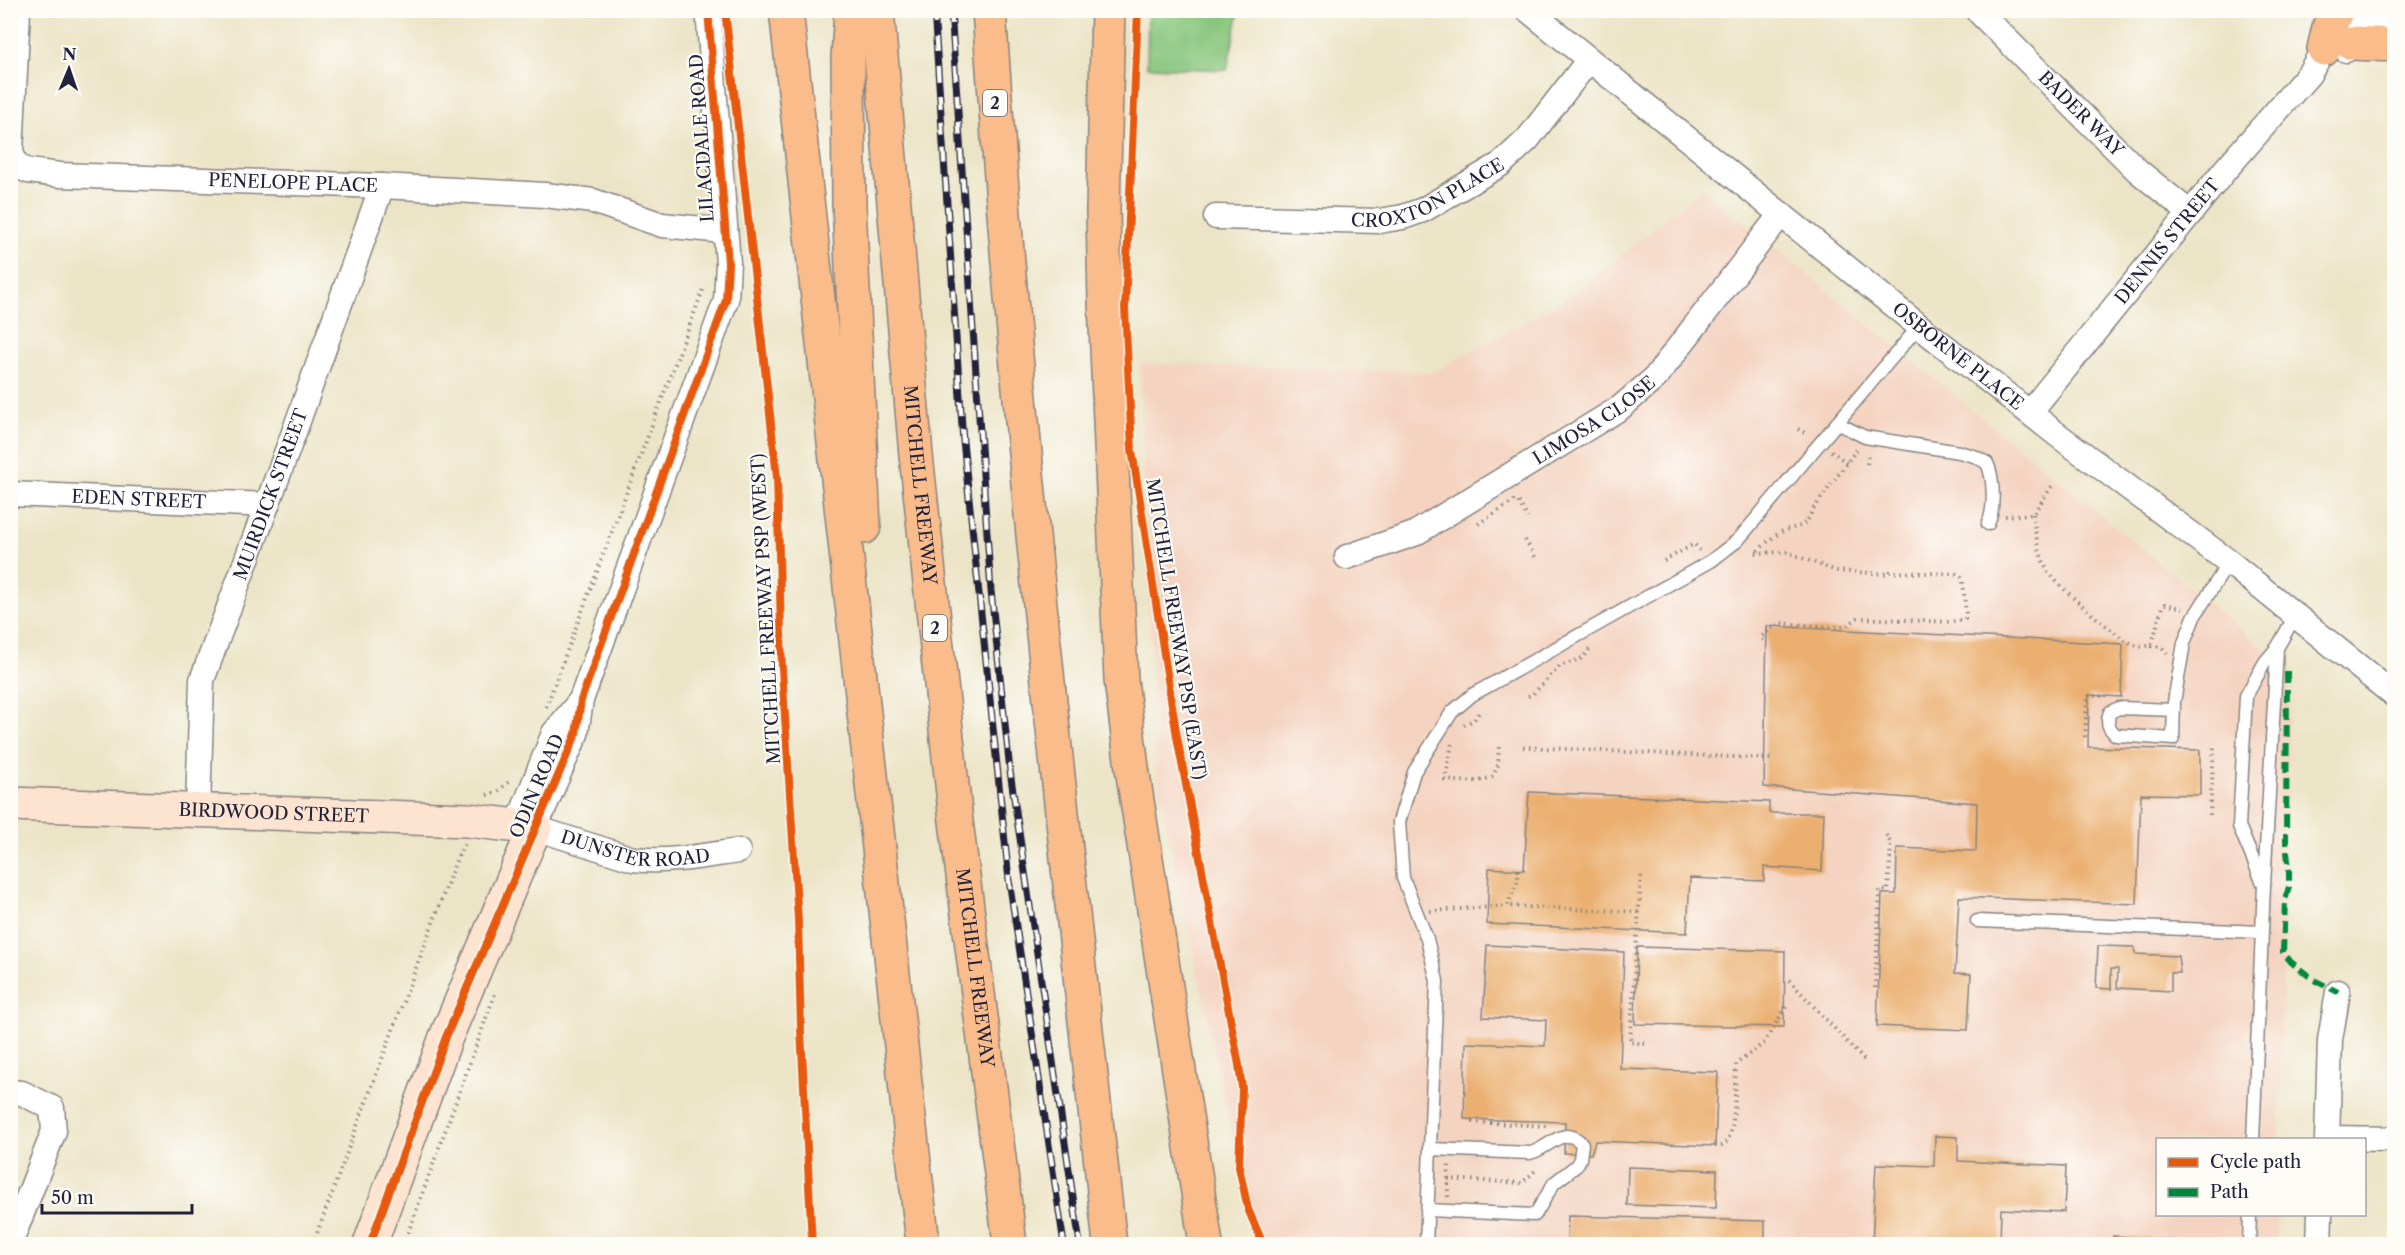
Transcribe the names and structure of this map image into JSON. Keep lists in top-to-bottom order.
{
  "streets": {
    "highway": ["2", "MITCHELL FREEWAY"],
    "street": [
      "BADER WAY",
      "LILACDALE ROAD",
      "PENELOPE PLACE",
      "CROXTON PLACE",
      "DENNIS STREET",
      "OSBORNE PLACE",
      "LIMOSA CLOSE",
      "MUIRDICK STREET",
      "EDEN STREET",
      "ODIN ROAD",
      "BIRDWOOD STREET",
      "DUNSTER ROAD"
    ],
    "cycle path": ["MITCHELL FREEWAY PSP (WEST)", "MITCHELL FREEWAY PSP (EAST)"]
  },
  "crossings": [
    ["BADER WAY", "DENNIS STREET"],
    ["LILACDALE ROAD", "PENELOPE PLACE"],
    ["LILACDALE ROAD", "ODIN ROAD"],
    ["PENELOPE PLACE", "MUIRDICK STREET"],
    ["CROXTON PLACE", "OSBORNE PLACE"],
    ["DENNIS STREET", "OSBORNE PLACE"],
    ["OSBORNE PLACE", "LIMOSA CLOSE"],
    ["MUIRDICK STREET", "EDEN STREET"],
    ["MUIRDICK STREET", "BIRDWOOD STREET"],
    ["ODIN ROAD", "BIRDWOOD STREET"],
    ["ODIN ROAD", "DUNSTER ROAD"],
    ["BIRDWOOD STREET", "DUNSTER ROAD"]
  ],
  "legend": ["Cycle path", "Path"],
  "scale_bar": "50 m",
  "north": "top"
}
